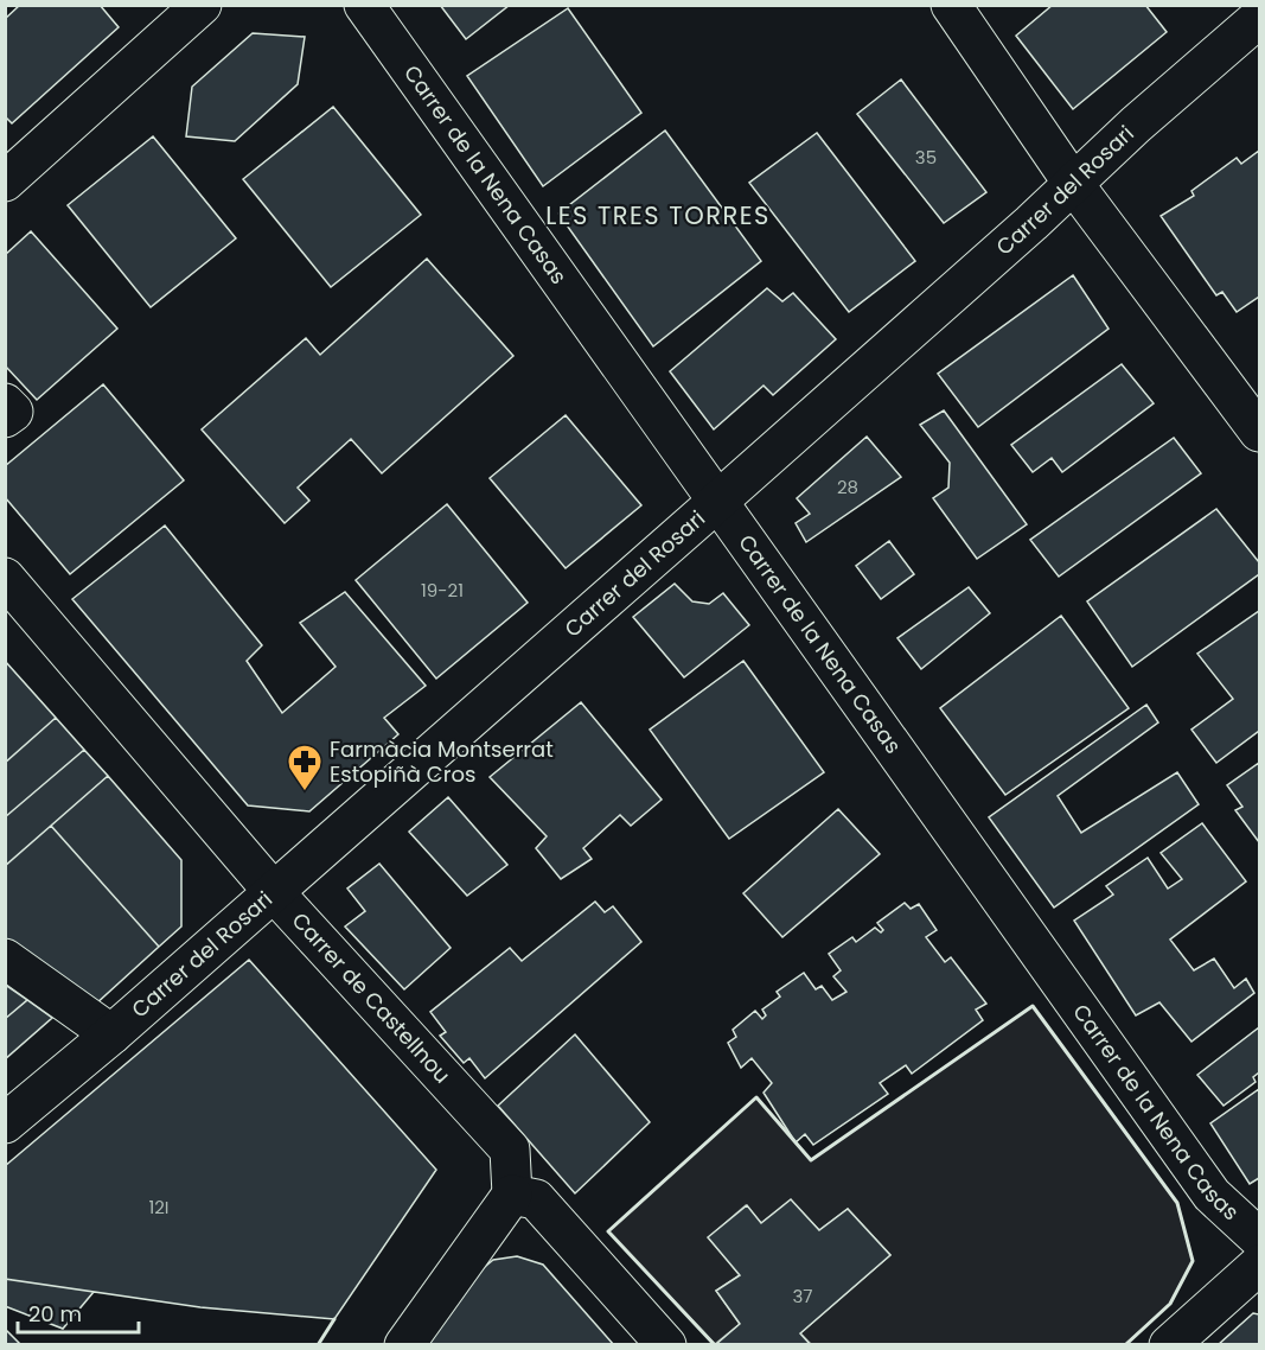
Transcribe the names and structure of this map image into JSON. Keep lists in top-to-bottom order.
{
  "streets": {
    "street": ["Carrer de la Nena Casas", "Carrer del Rosari", "Carrer de Castellnou"]
  },
  "crossings": [
    ["Carrer de la Nena Casas", "Carrer del Rosari"],
    ["Carrer del Rosari", "Carrer de Castellnou"]
  ],
  "districts": ["LES TRES TORRES"],
  "places": {
    "pharmacy": ["Farmàcia Montserrat Estopiñà Cros"]
  },
  "house_numbers": [
    "35",
    "28",
    "19-21",
    "12I",
    "37"
  ],
  "scale_bar": "20 m"
}
